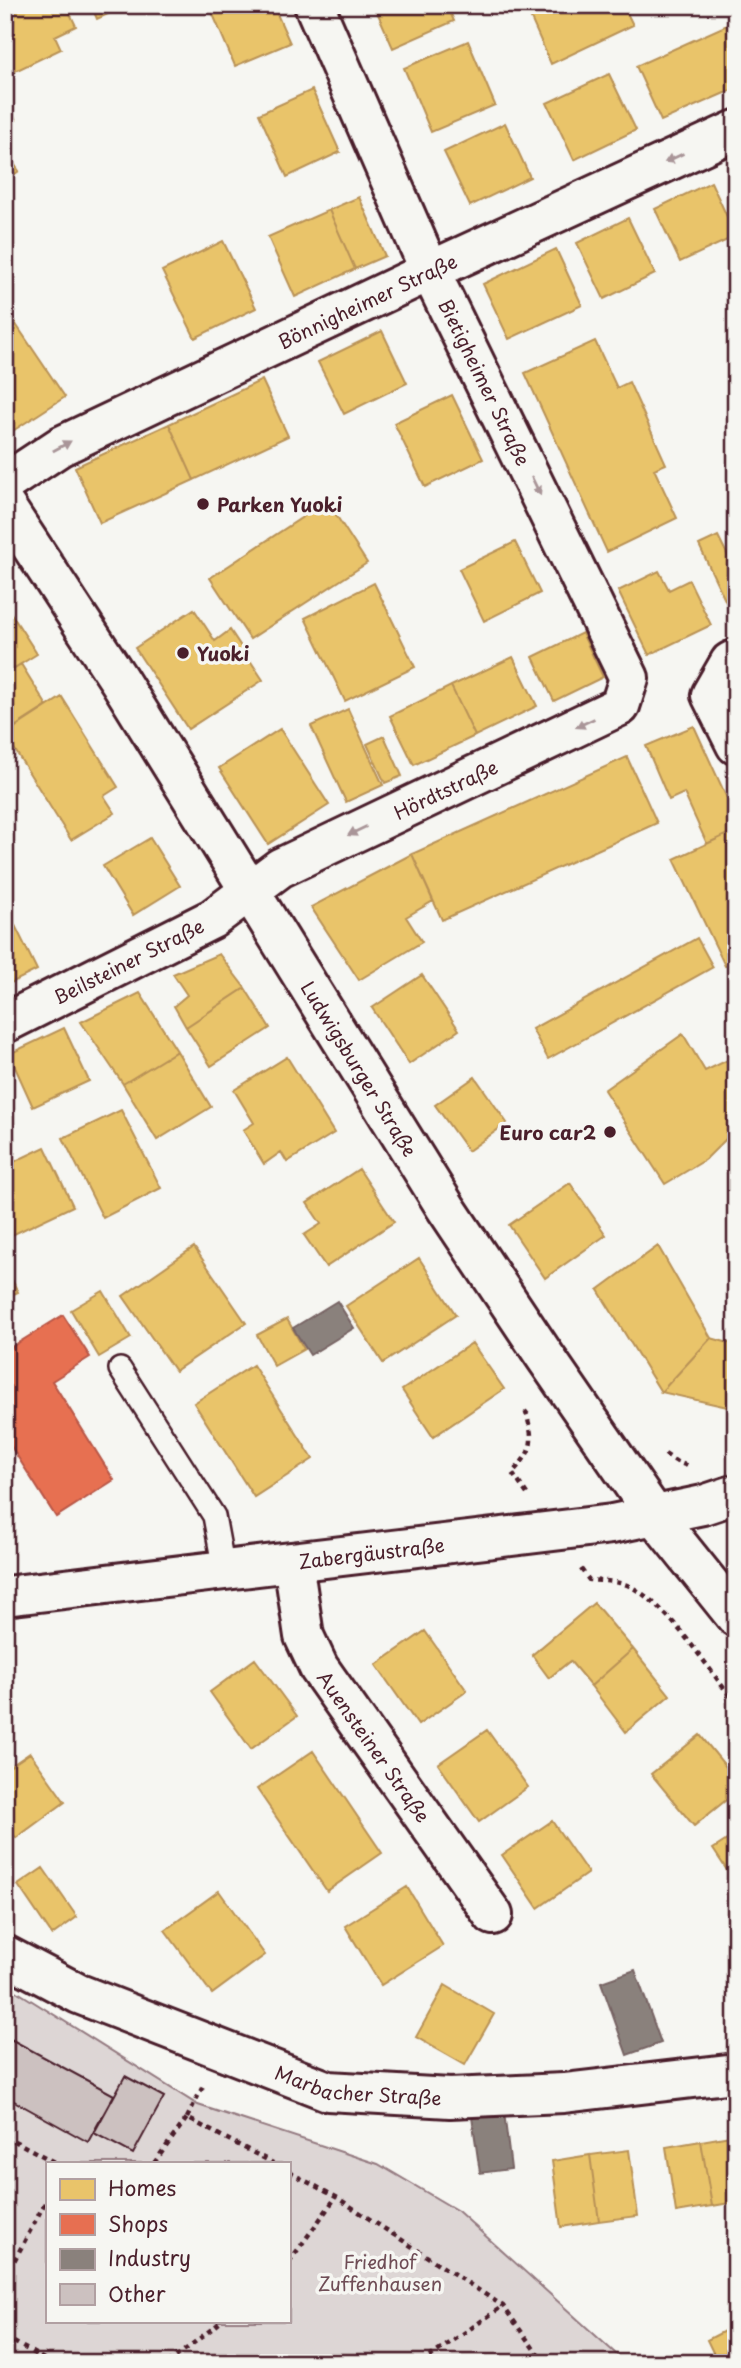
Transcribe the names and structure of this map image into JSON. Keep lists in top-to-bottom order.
{
  "streets": {
    "street": [
      "Bönnigheimer Straße",
      "Bietigheimer Straße",
      "Hördtstraße",
      "Beilsteiner Straße",
      "Ludwigsburger Straße",
      "Zabergäustraße",
      "Auensteiner Straße",
      "Marbacher Straße"
    ]
  },
  "crossings": [
    ["Bönnigheimer Straße", "Bietigheimer Straße"],
    ["Bietigheimer Straße", "Hördtstraße"],
    ["Hördtstraße", "Beilsteiner Straße"],
    ["Hördtstraße", "Ludwigsburger Straße"],
    ["Beilsteiner Straße", "Ludwigsburger Straße"],
    ["Ludwigsburger Straße", "Zabergäustraße"],
    ["Zabergäustraße", "Auensteiner Straße"]
  ],
  "one_way": ["Bietigheimer Straße", "Hördtstraße"],
  "parks": ["Friedhof Zuffenhausen"],
  "places": ["Parken Yuoki", "Yuoki", "Euro car2"],
  "legend": [
    "Homes",
    "Shops",
    "Industry",
    "Other"
  ]
}
